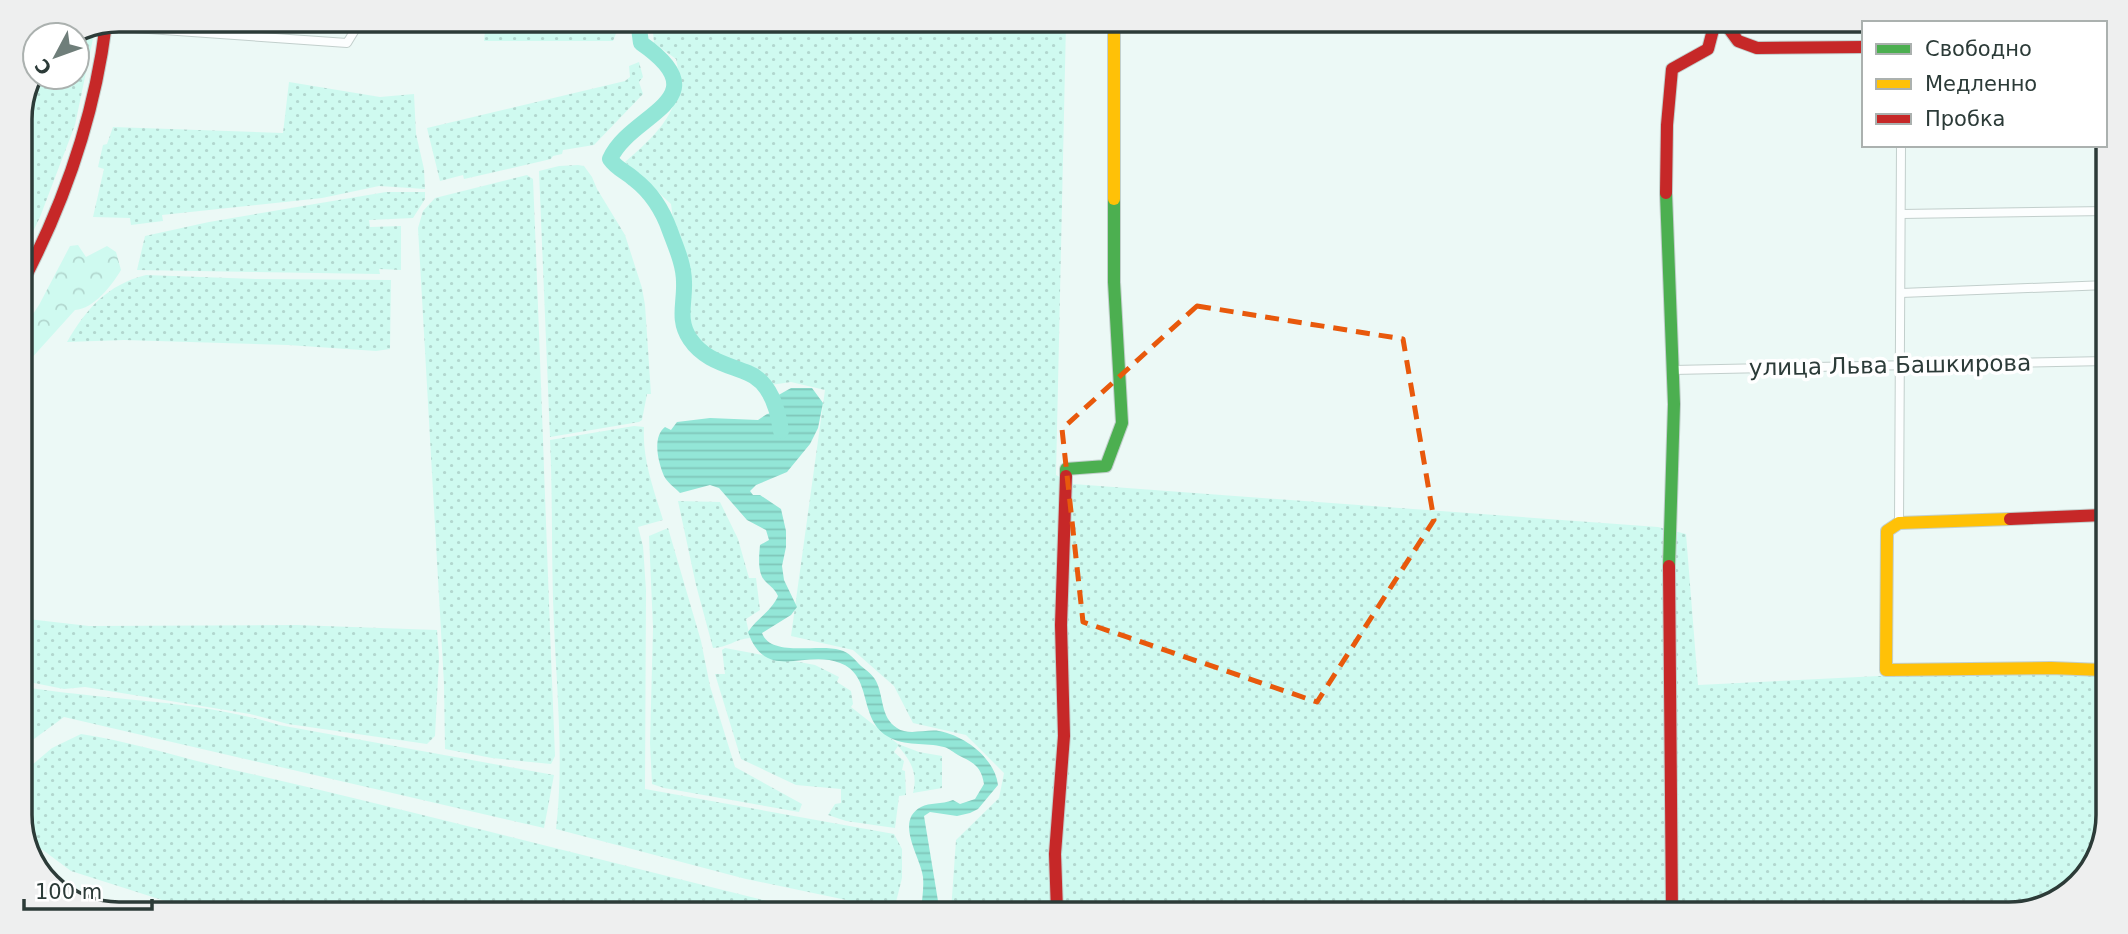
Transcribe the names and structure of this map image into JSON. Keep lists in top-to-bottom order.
{
  "streets": {
    "street": ["улица Льва Башкирова"]
  },
  "legend": ["Свободно", "Медленно", "Пробка"],
  "scale_bar": "100 m",
  "north": "bottom left"
}
